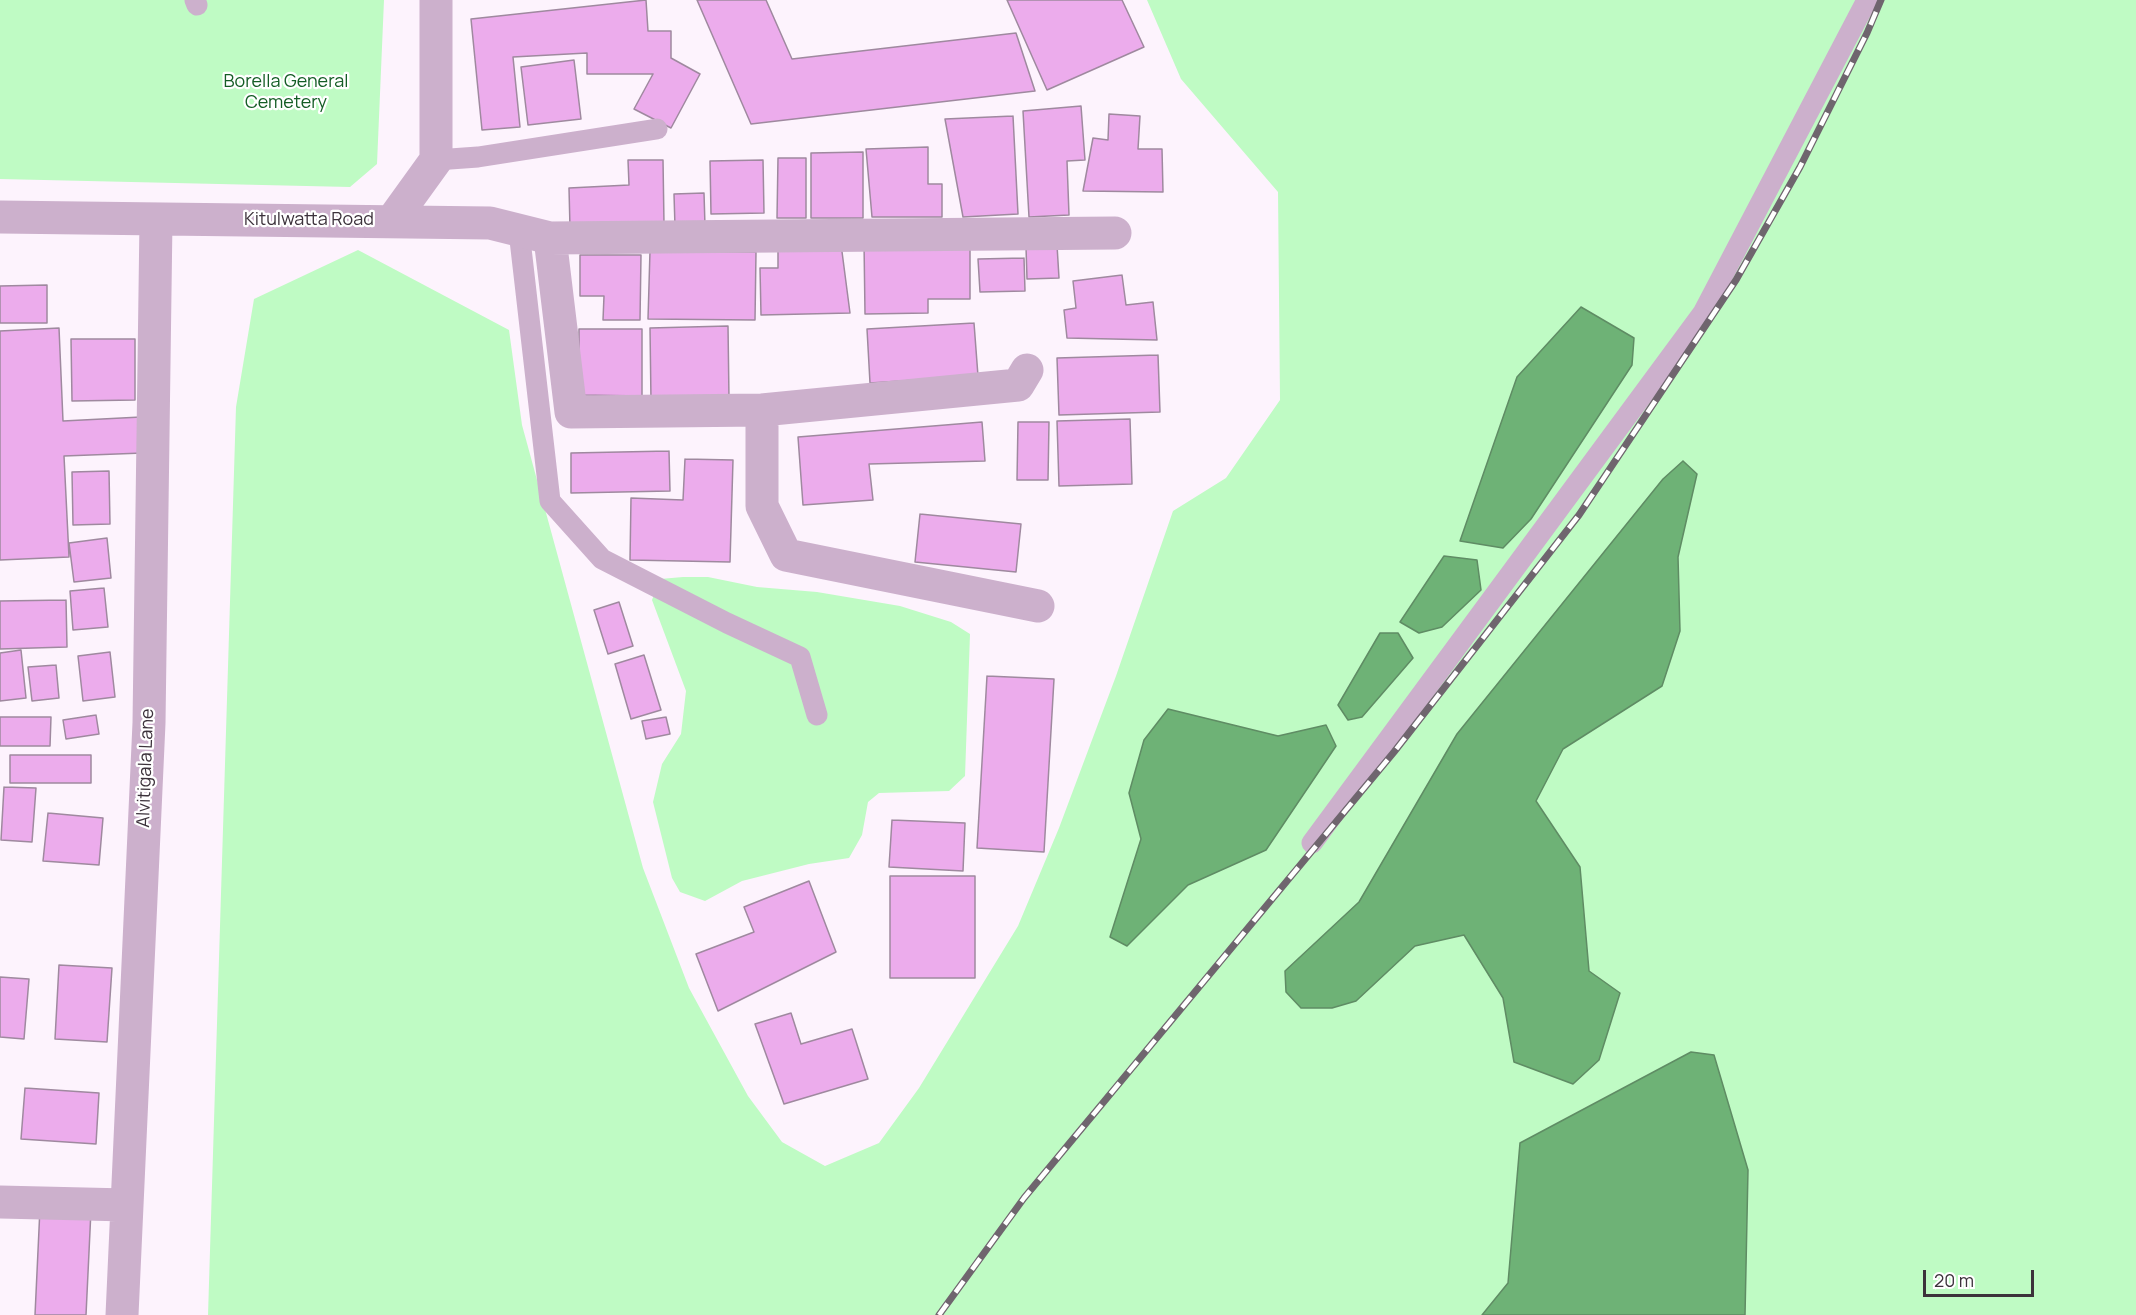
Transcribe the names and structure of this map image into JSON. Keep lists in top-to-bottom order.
{
  "streets": {
    "street": ["Kitulwatta Road", "Alvitigala Lane"]
  },
  "crossings": [
    ["Kitulwatta Road", "Alvitigala Lane"]
  ],
  "parks": ["Borella General Cemetery"],
  "scale_bar": "20 m"
}
